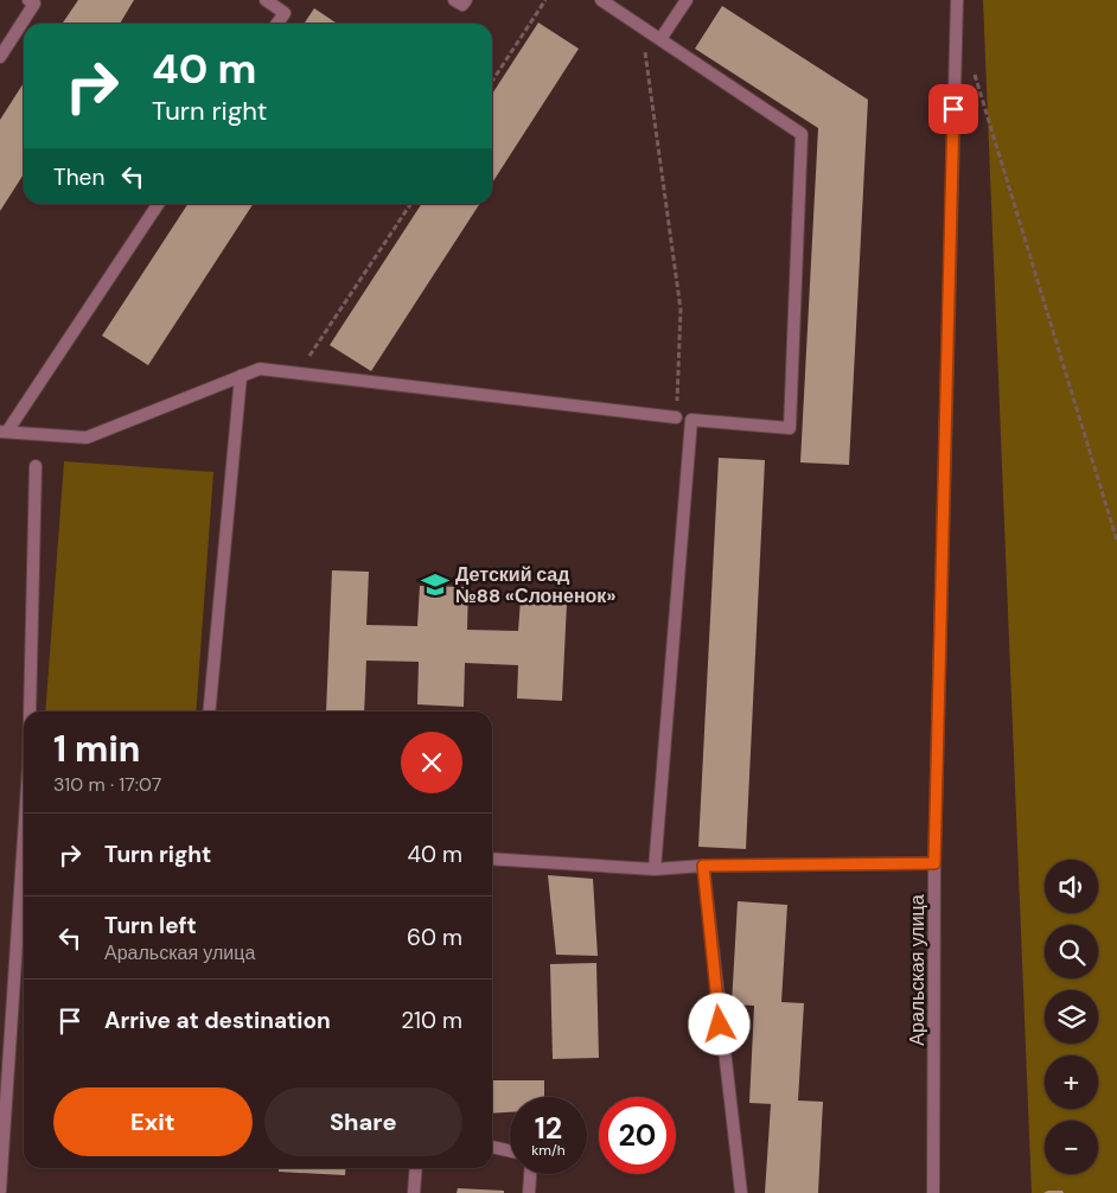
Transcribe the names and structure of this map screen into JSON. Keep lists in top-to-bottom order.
{
  "streets": {
    "street": ["Аральская улица"]
  },
  "places": {
    "school or university": ["Детский сад №88 «Слоненок»"]
  },
  "page": {
    "turn": ["40 m", "Turn right"],
    "then": "Then",
    "heading": ["1 min", "310 m · 17:07"],
    "list": [
      {
        "name": "Turn right",
        "value": "40 m"
      },
      {
        "name": "Turn left",
        "note": "Аральская улица",
        "value": "60 m"
      },
      {
        "name": "Arrive at destination",
        "value": "210 m"
      }
    ],
    "map_buttons": ["+", "−"],
    "buttons": ["Exit", "Share"],
    "speed": "12 km/h",
    "limit": "20"
  }
}
